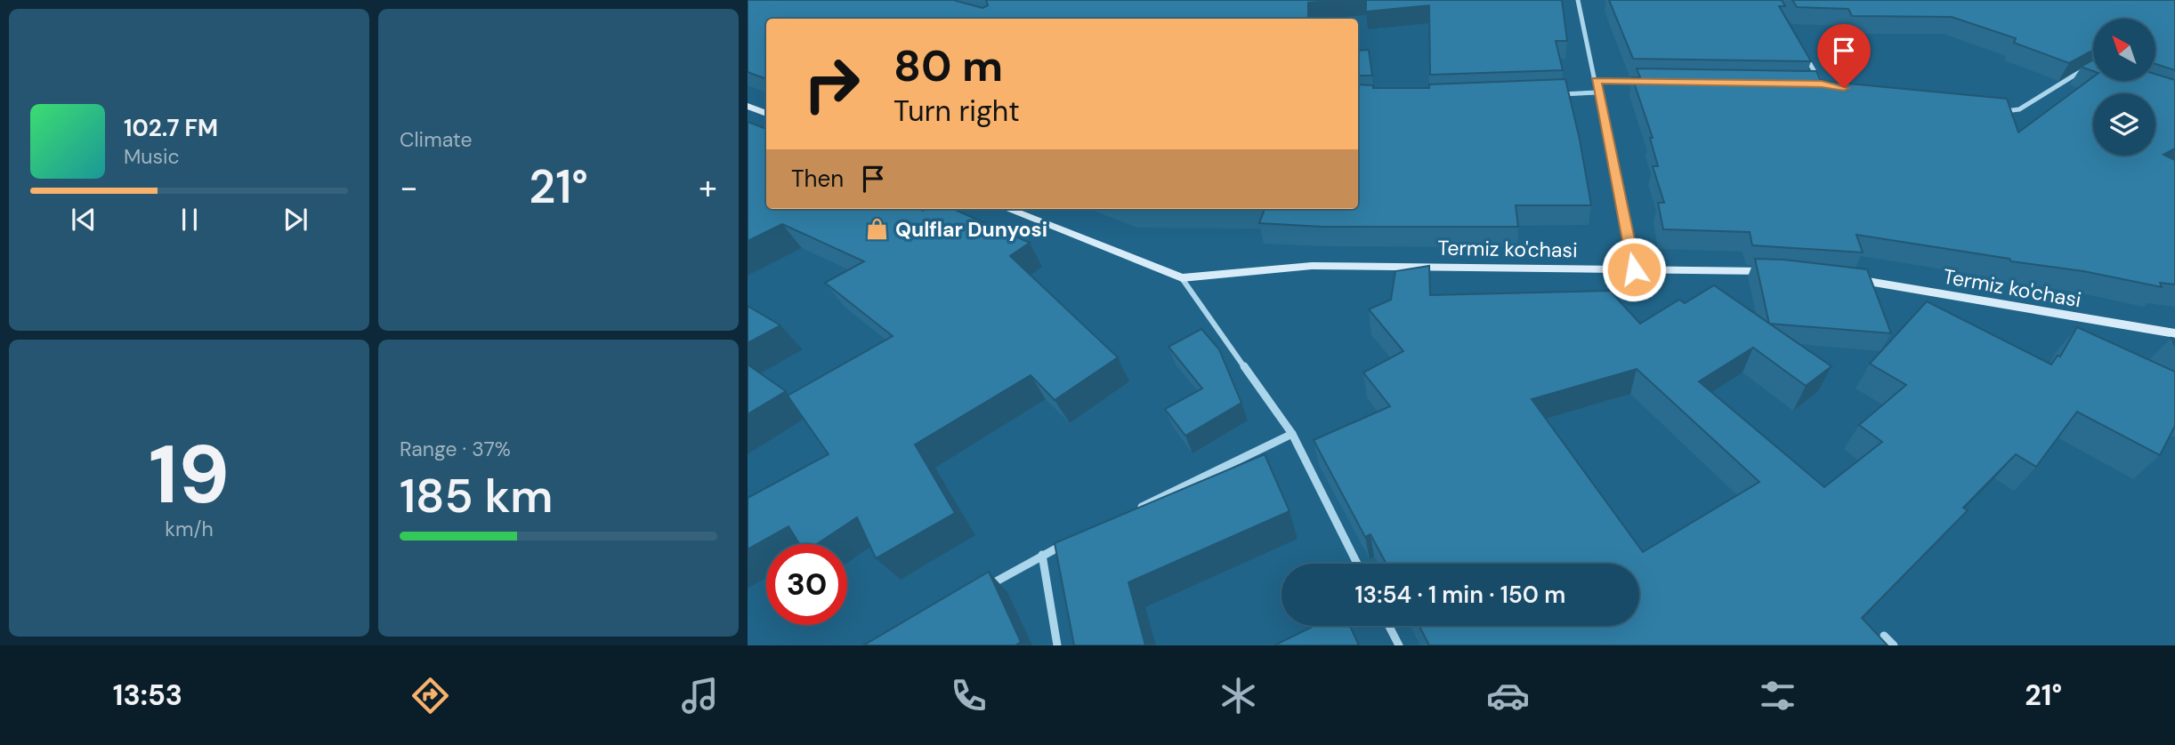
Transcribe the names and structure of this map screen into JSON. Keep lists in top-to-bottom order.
{
  "streets": {
    "main road": ["Termiz ko'chasi"]
  },
  "places": {
    "shop": ["Qulflar Dunyosi"]
  },
  "north": "top left",
  "page": {
    "tile": [
      "Climate",
      ["19", "km/h"],
      ["Range · 37%", "185 km"]
    ],
    "turn": ["80 m", "Turn right"],
    "song": ["102.7 FM", "Music"],
    "then": "Then",
    "heat": ["−", "21°", "+"],
    "limit": "30",
    "trip": "13:54 · 1 min · 150 m",
    "tabs": ["13:53", "21°"]
  }
}
